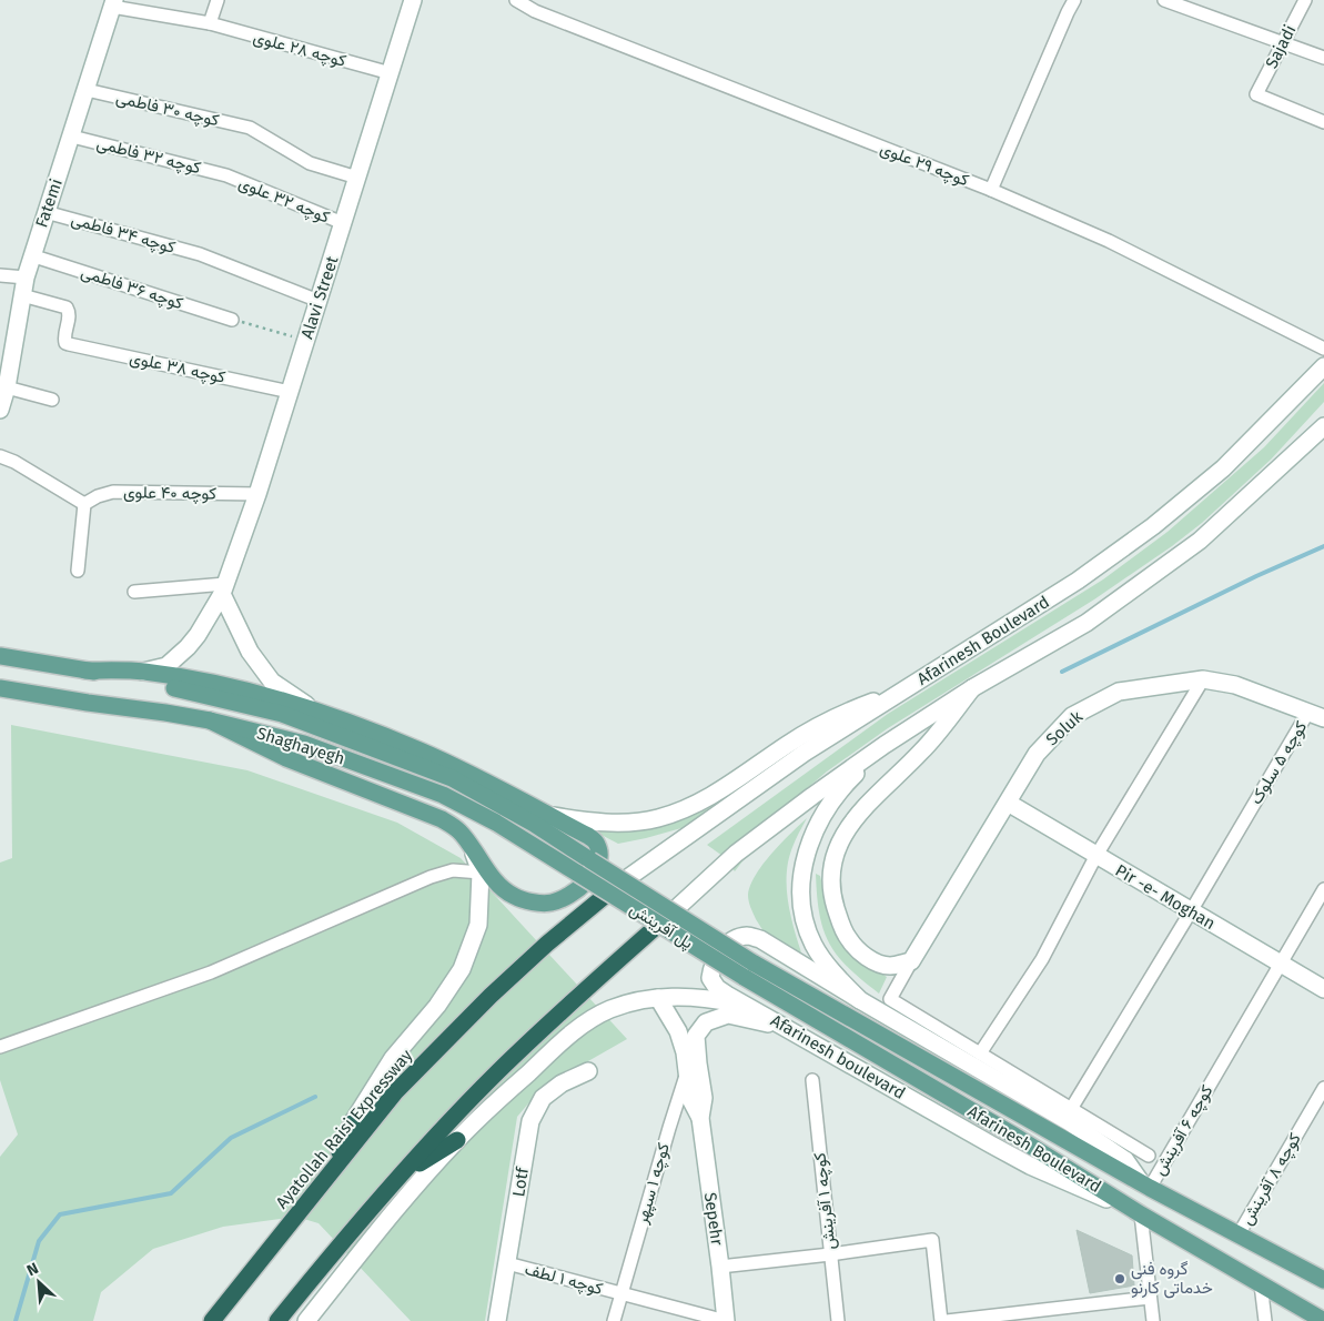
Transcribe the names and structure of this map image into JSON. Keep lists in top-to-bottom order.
{
  "streets": {
    "highway": ["Ayatollah Raisi Expressway"],
    "main road": [
      "Fatemi",
      "Alavi Street",
      "Afarinesh Boulevard",
      "Soluk",
      "Shaghayegh",
      "Pir -e- Moghan",
      "پل آفرینش",
      "Afarinesh boulevard",
      "Lotf",
      "Sepehr"
    ],
    "street": [
      "Sajadi",
      "کوچه ۲۸ علوی",
      "کوچه ۳۰ فاطمی",
      "کوچه ۳۲ فاطمی",
      "کوچه ۲۹ علوی",
      "کوچه ۳۲ علوی",
      "کوچه ۳۴ فاطمی",
      "کوچه ۳۶ فاطمی",
      "کوچه ۳۸ علوی",
      "کوچه ۴۰ علوی",
      "کوچه ۵ سلوک",
      "کوچه ۶ آفرینش",
      "کوچه ۸ آفرینش",
      "کوچه ۱ سپهر",
      "کوچه ۱ آفرینش",
      "کوچه ۱ لطف"
    ]
  },
  "crossings": [
    ["کوچه ۲۸ علوی", "Fatemi"],
    ["کوچه ۲۸ علوی", "Alavi Street"],
    ["کوچه ۳۰ فاطمی", "Fatemi"],
    ["کوچه ۳۰ فاطمی", "Alavi Street"],
    ["کوچه ۳۲ فاطمی", "کوچه ۳۲ علوی"],
    ["کوچه ۳۲ فاطمی", "Fatemi"],
    ["کوچه ۳۲ علوی", "Alavi Street"],
    ["Fatemi", "کوچه ۳۴ فاطمی"],
    ["Fatemi", "کوچه ۳۶ فاطمی"],
    ["Fatemi", "کوچه ۳۸ علوی"],
    ["کوچه ۳۴ فاطمی", "Alavi Street"],
    ["Alavi Street", "کوچه ۳۸ علوی"],
    ["Alavi Street", "کوچه ۴۰ علوی"],
    ["Alavi Street", "Shaghayegh"],
    ["Afarinesh Boulevard", "پل آفرینش"],
    ["Afarinesh Boulevard", "Afarinesh boulevard"],
    ["Afarinesh Boulevard", "Ayatollah Raisi Expressway"],
    ["Afarinesh Boulevard", "کوچه ۶ آفرینش"],
    ["Afarinesh Boulevard", "کوچه ۸ آفرینش"],
    ["Soluk", "کوچه ۵ سلوک"],
    ["Soluk", "Pir -e- Moghan"],
    ["Shaghayegh", "پل آفرینش"],
    ["کوچه ۵ سلوک", "Pir -e- Moghan"],
    ["Pir -e- Moghan", "کوچه ۶ آفرینش"],
    ["Afarinesh boulevard", "Sepehr"],
    ["Lotf", "کوچه ۱ لطف"],
    ["کوچه ۱ سپهر", "Sepehr"],
    ["کوچه ۱ سپهر", "کوچه ۱ لطف"],
    ["Sepehr", "کوچه ۱ لطف"]
  ],
  "places": ["گروه فنی خدماتی کارنو"],
  "north": "top left"
}
